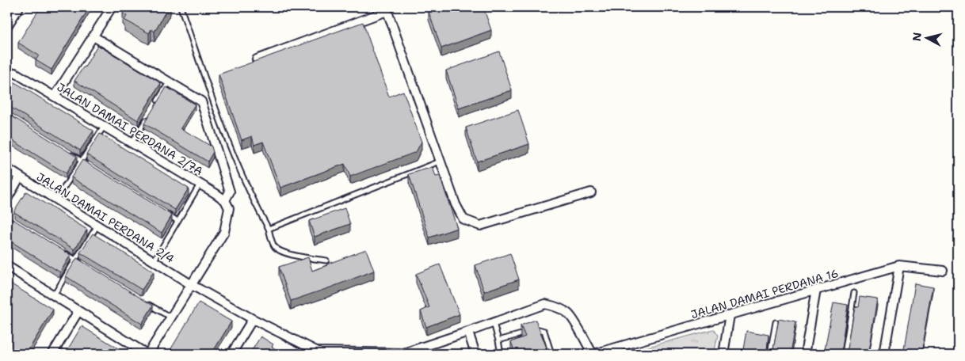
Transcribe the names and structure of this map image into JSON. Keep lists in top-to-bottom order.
{
  "streets": {
    "street": ["JALAN DAMAI PERDANA 2/7A", "JALAN DAMAI PERDANA 2/4", "JALAN DAMAI PERDANA 16"]
  },
  "north": "left"
}
